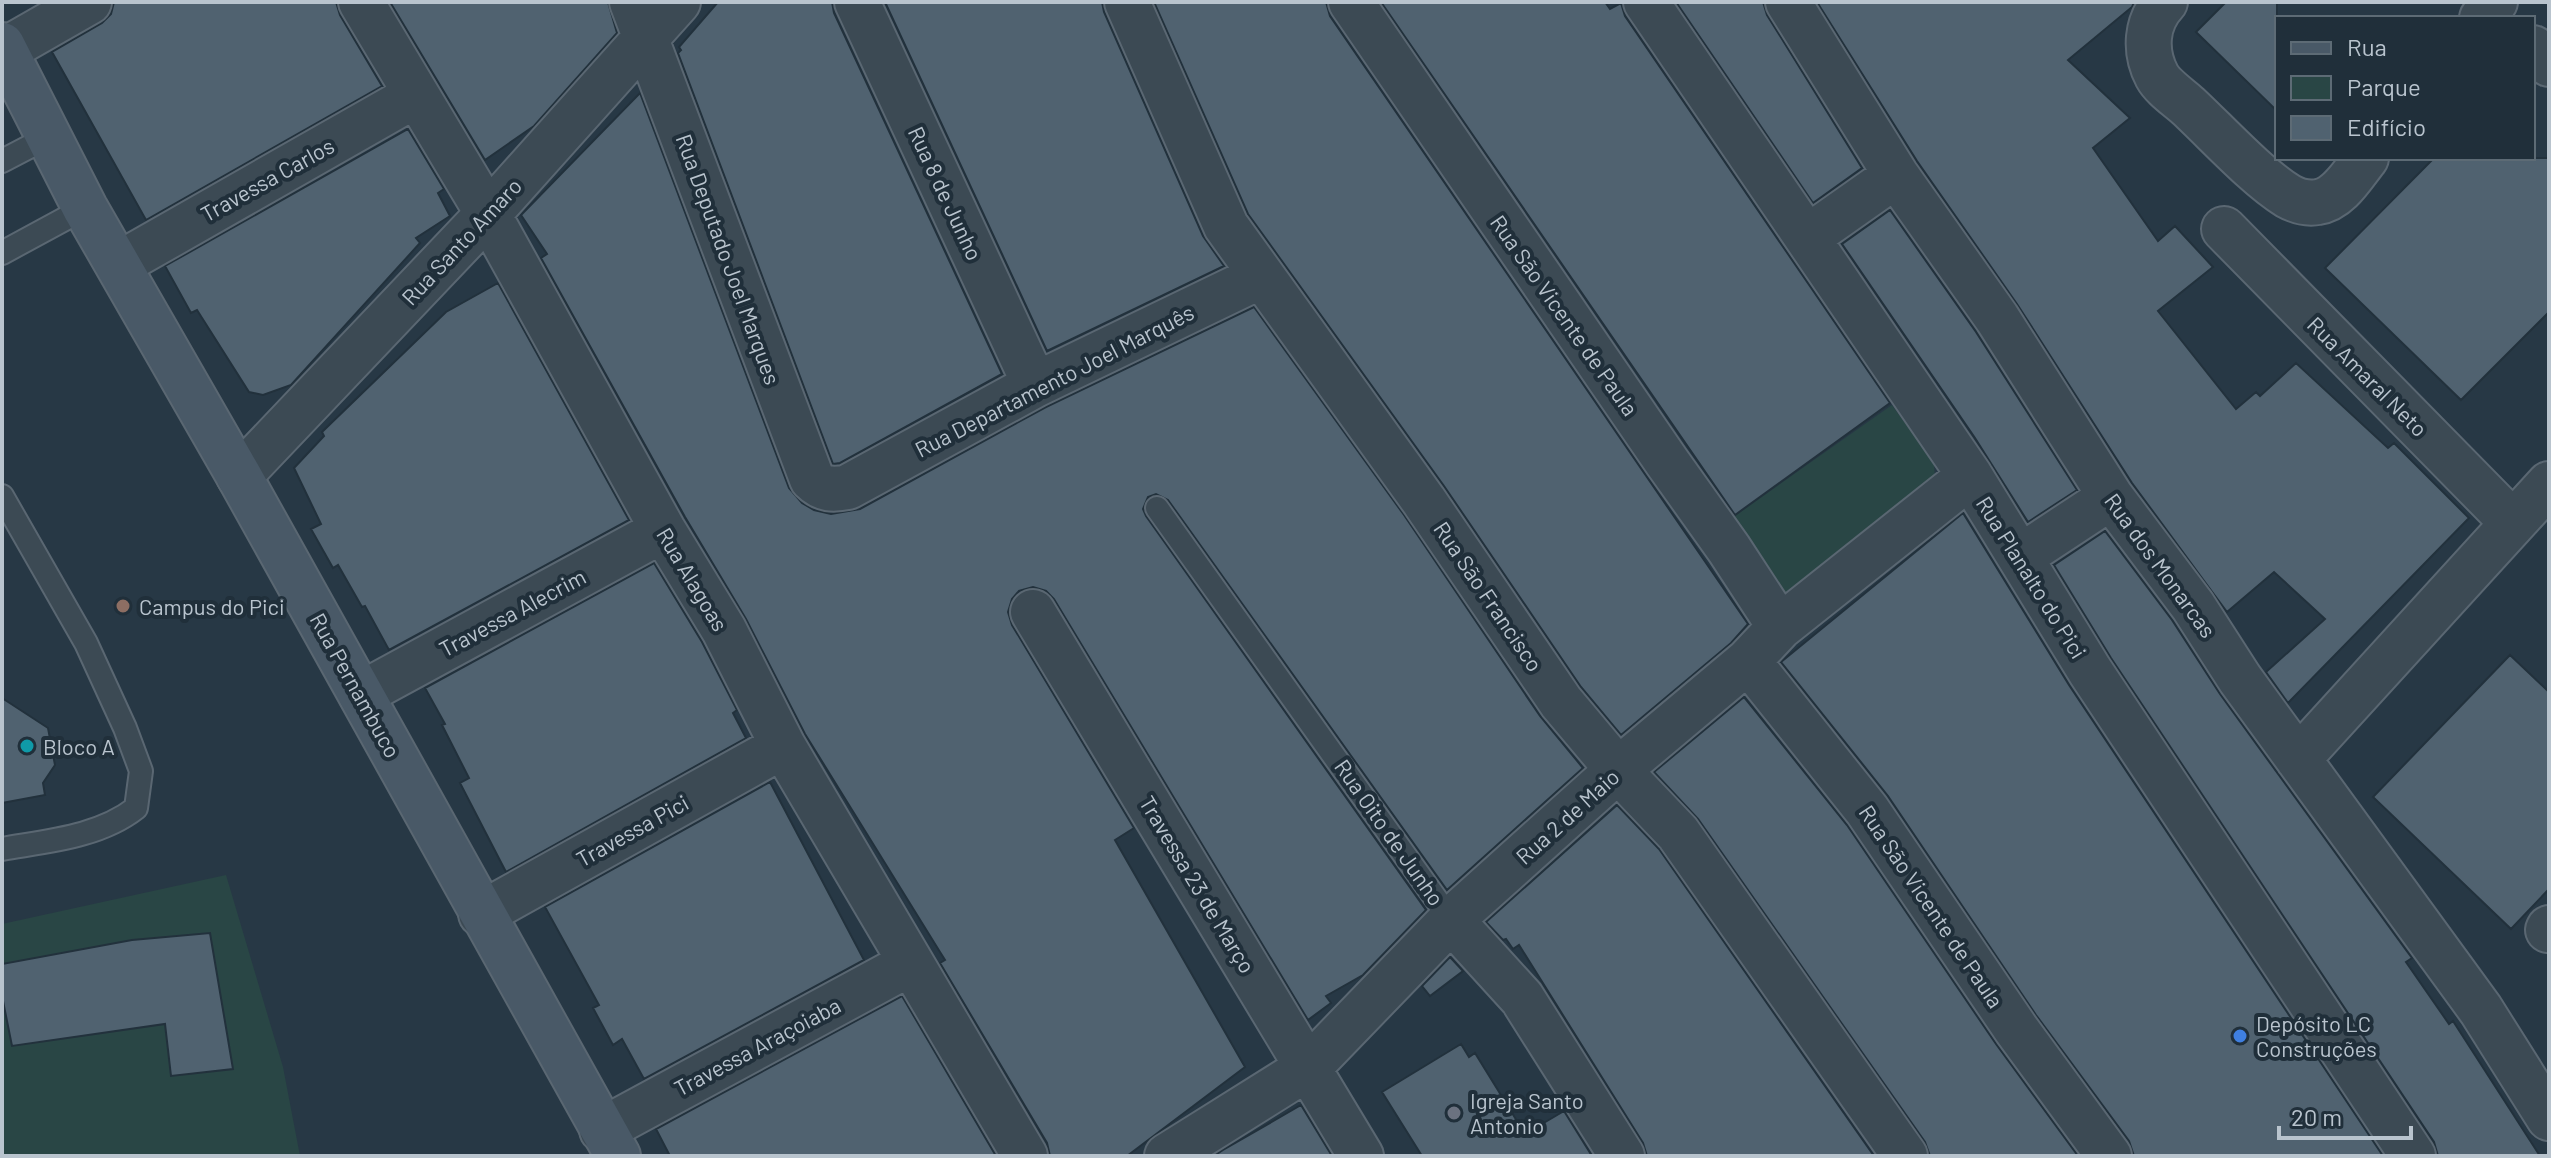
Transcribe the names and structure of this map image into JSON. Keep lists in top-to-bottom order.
{
  "streets": {
    "street": [
      "Travessa Carlos",
      "Rua 8 de Junho",
      "Rua Santo Amaro",
      "Rua Deputado Joel Marques",
      "Rua São Vicente de Paula",
      "Rua Amaral Neto",
      "Rua Departamento Joel Marquês",
      "Rua dos Monarcas",
      "Rua Planalto do Pici",
      "Rua Alagoas",
      "Rua São Francisco",
      "Travessa Alecrim",
      "Rua Pernambuco",
      "Rua 2 de Maio",
      "Travessa Pici",
      "Rua Oito de Junho",
      "Travessa 23 de Março",
      "Travessa Araçoiaba"
    ]
  },
  "crossings": [
    ["Travessa Carlos", "Rua Alagoas"],
    ["Travessa Carlos", "Rua Pernambuco"],
    ["Rua 8 de Junho", "Rua Departamento Joel Marquês"],
    ["Rua Santo Amaro", "Rua Deputado Joel Marques"],
    ["Rua Santo Amaro", "Rua Alagoas"],
    ["Rua Santo Amaro", "Rua Pernambuco"],
    ["Rua Deputado Joel Marques", "Rua Departamento Joel Marquês"],
    ["Rua São Vicente de Paula", "Rua 2 de Maio"],
    ["Rua Departamento Joel Marquês", "Rua São Francisco"],
    ["Rua Planalto do Pici", "Rua 2 de Maio"],
    ["Rua Alagoas", "Travessa Alecrim"],
    ["Rua Alagoas", "Travessa Pici"],
    ["Rua Alagoas", "Travessa Araçoiaba"],
    ["Rua São Francisco", "Rua 2 de Maio"],
    ["Travessa Alecrim", "Rua Pernambuco"],
    ["Rua Pernambuco", "Travessa Pici"],
    ["Rua Pernambuco", "Travessa Araçoiaba"],
    ["Rua 2 de Maio", "Rua Oito de Junho"],
    ["Rua 2 de Maio", "Travessa 23 de Março"]
  ],
  "places": [
    "Campus do Pici",
    "Bloco A",
    "Depósito LC Construções",
    "Igreja Santo Antonio"
  ],
  "legend": ["Rua", "Parque", "Edifício"],
  "scale_bar": "20 m"
}
